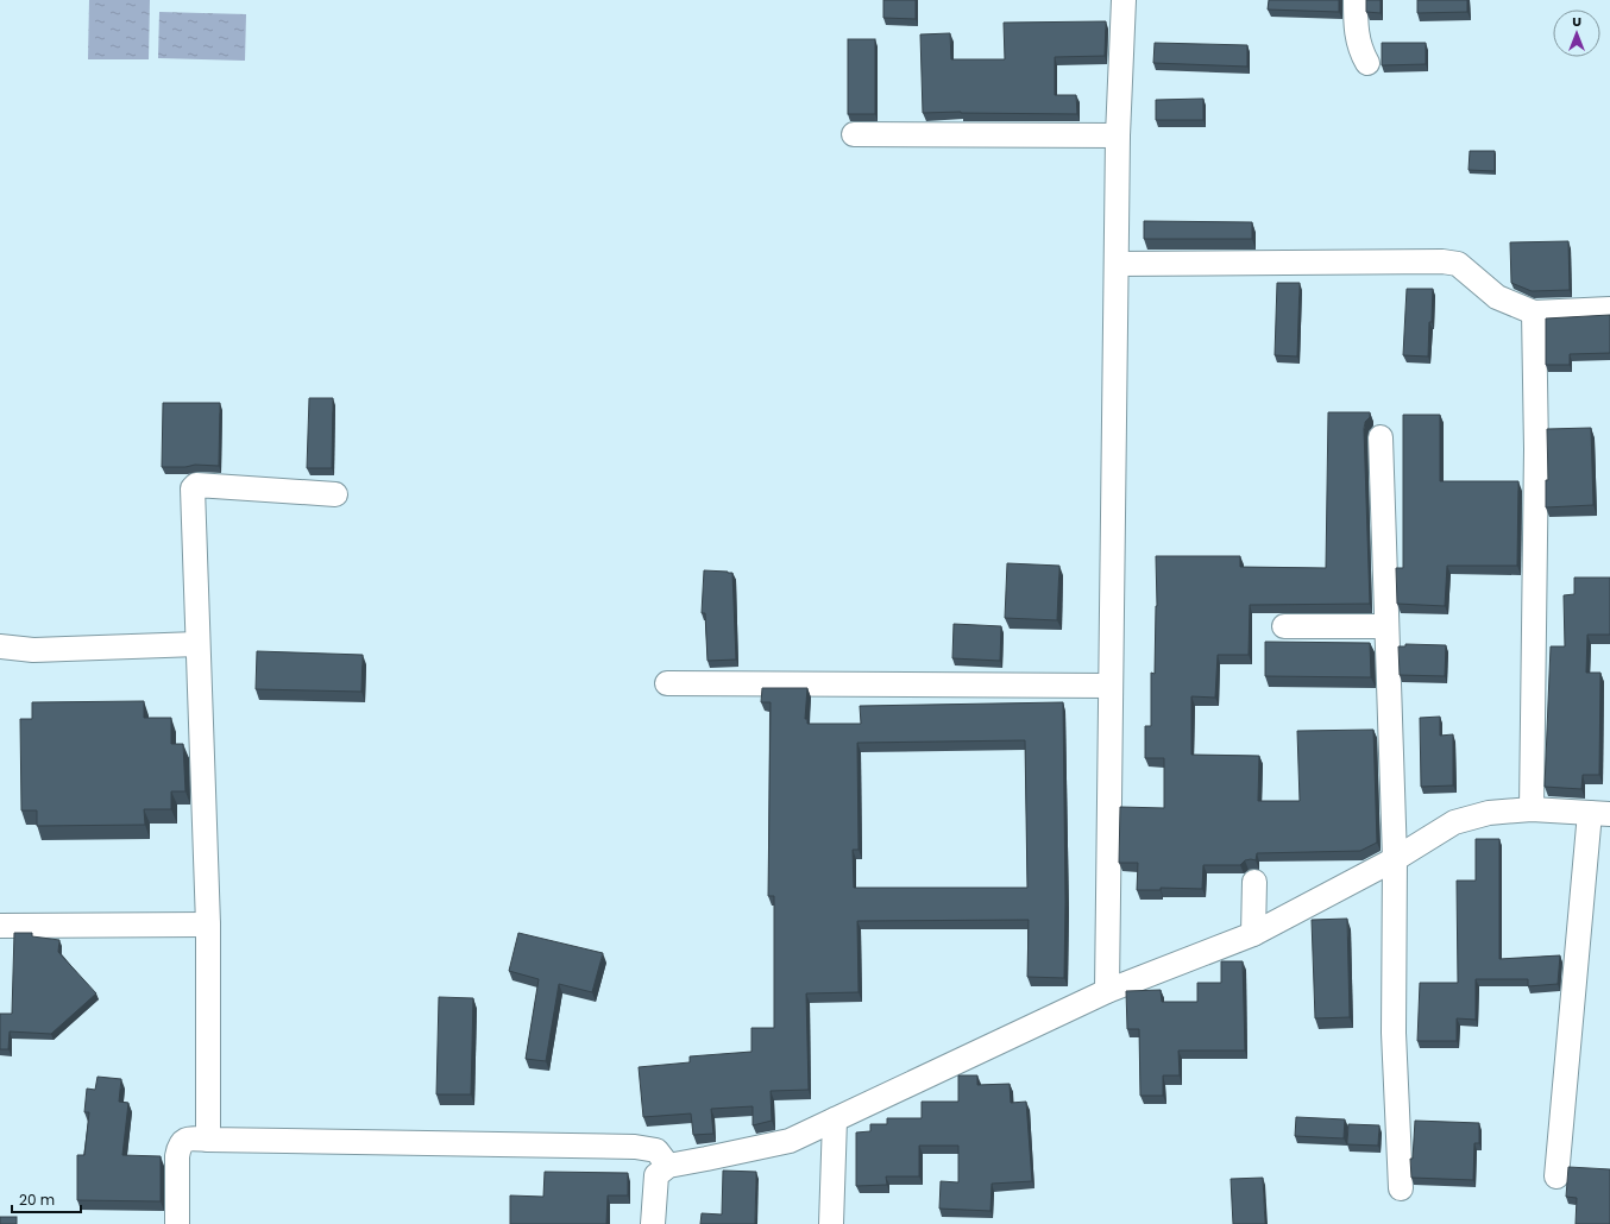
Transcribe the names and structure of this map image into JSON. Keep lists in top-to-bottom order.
{
  "scale_bar": "20 m",
  "north": "top"
}
